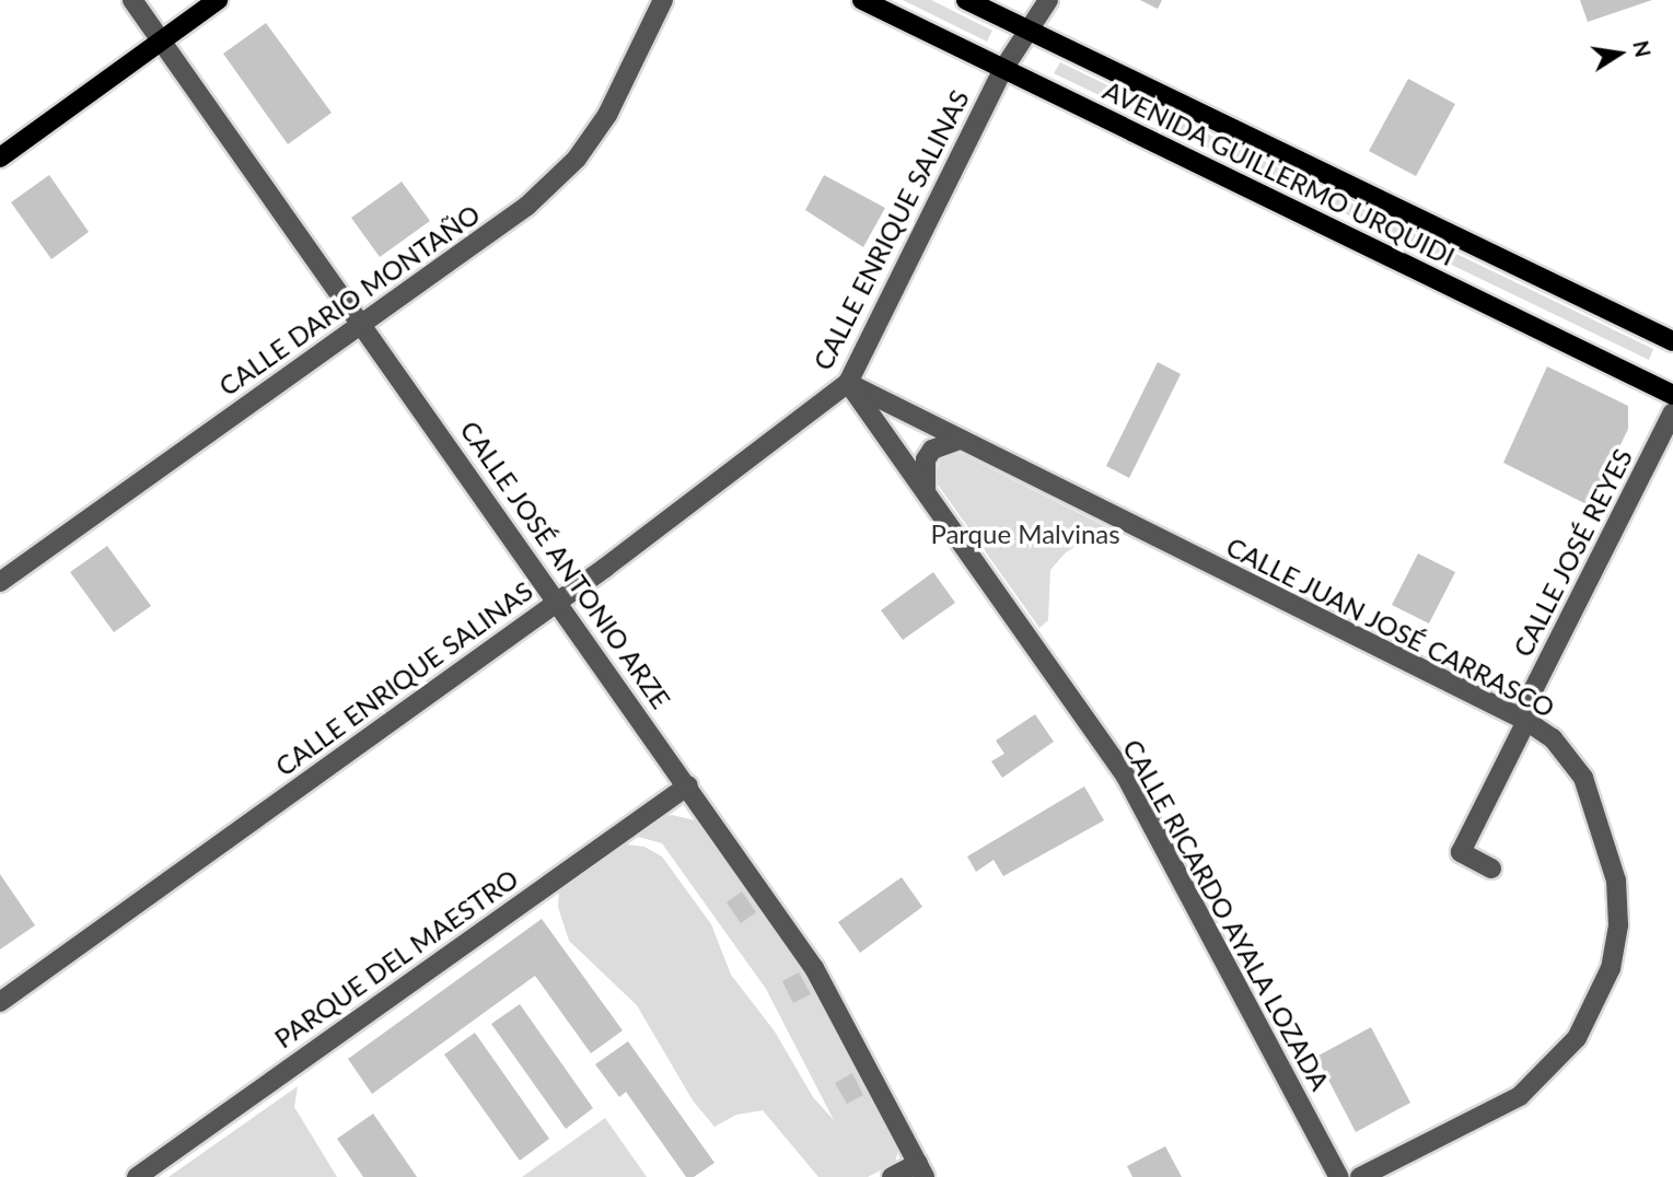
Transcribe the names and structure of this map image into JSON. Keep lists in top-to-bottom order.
{
  "streets": {
    "main road": ["AVENIDA GUILLERMO URQUIDI"],
    "street": [
      "CALLE ENRIQUE SALINAS",
      "CALLE DARIO MONTAÑO",
      "CALLE JOSÉ REYES",
      "CALLE JOSÉ ANTONIO ARZE",
      "CALLE JUAN JOSÉ CARRASCO",
      "CALLE RICARDO AYALA LOZADA",
      "PARQUE DEL MAESTRO"
    ]
  },
  "crossings": [
    ["AVENIDA GUILLERMO URQUIDI", "CALLE ENRIQUE SALINAS"],
    ["CALLE ENRIQUE SALINAS", "CALLE JOSÉ ANTONIO ARZE"],
    ["CALLE ENRIQUE SALINAS", "CALLE JUAN JOSÉ CARRASCO"],
    ["CALLE ENRIQUE SALINAS", "CALLE RICARDO AYALA LOZADA"],
    ["CALLE DARIO MONTAÑO", "CALLE JOSÉ ANTONIO ARZE"],
    ["CALLE JOSÉ REYES", "CALLE JUAN JOSÉ CARRASCO"],
    ["CALLE JOSÉ ANTONIO ARZE", "PARQUE DEL MAESTRO"],
    ["CALLE JUAN JOSÉ CARRASCO", "CALLE RICARDO AYALA LOZADA"]
  ],
  "parks": ["Parque Malvinas"],
  "north": "right"
}
